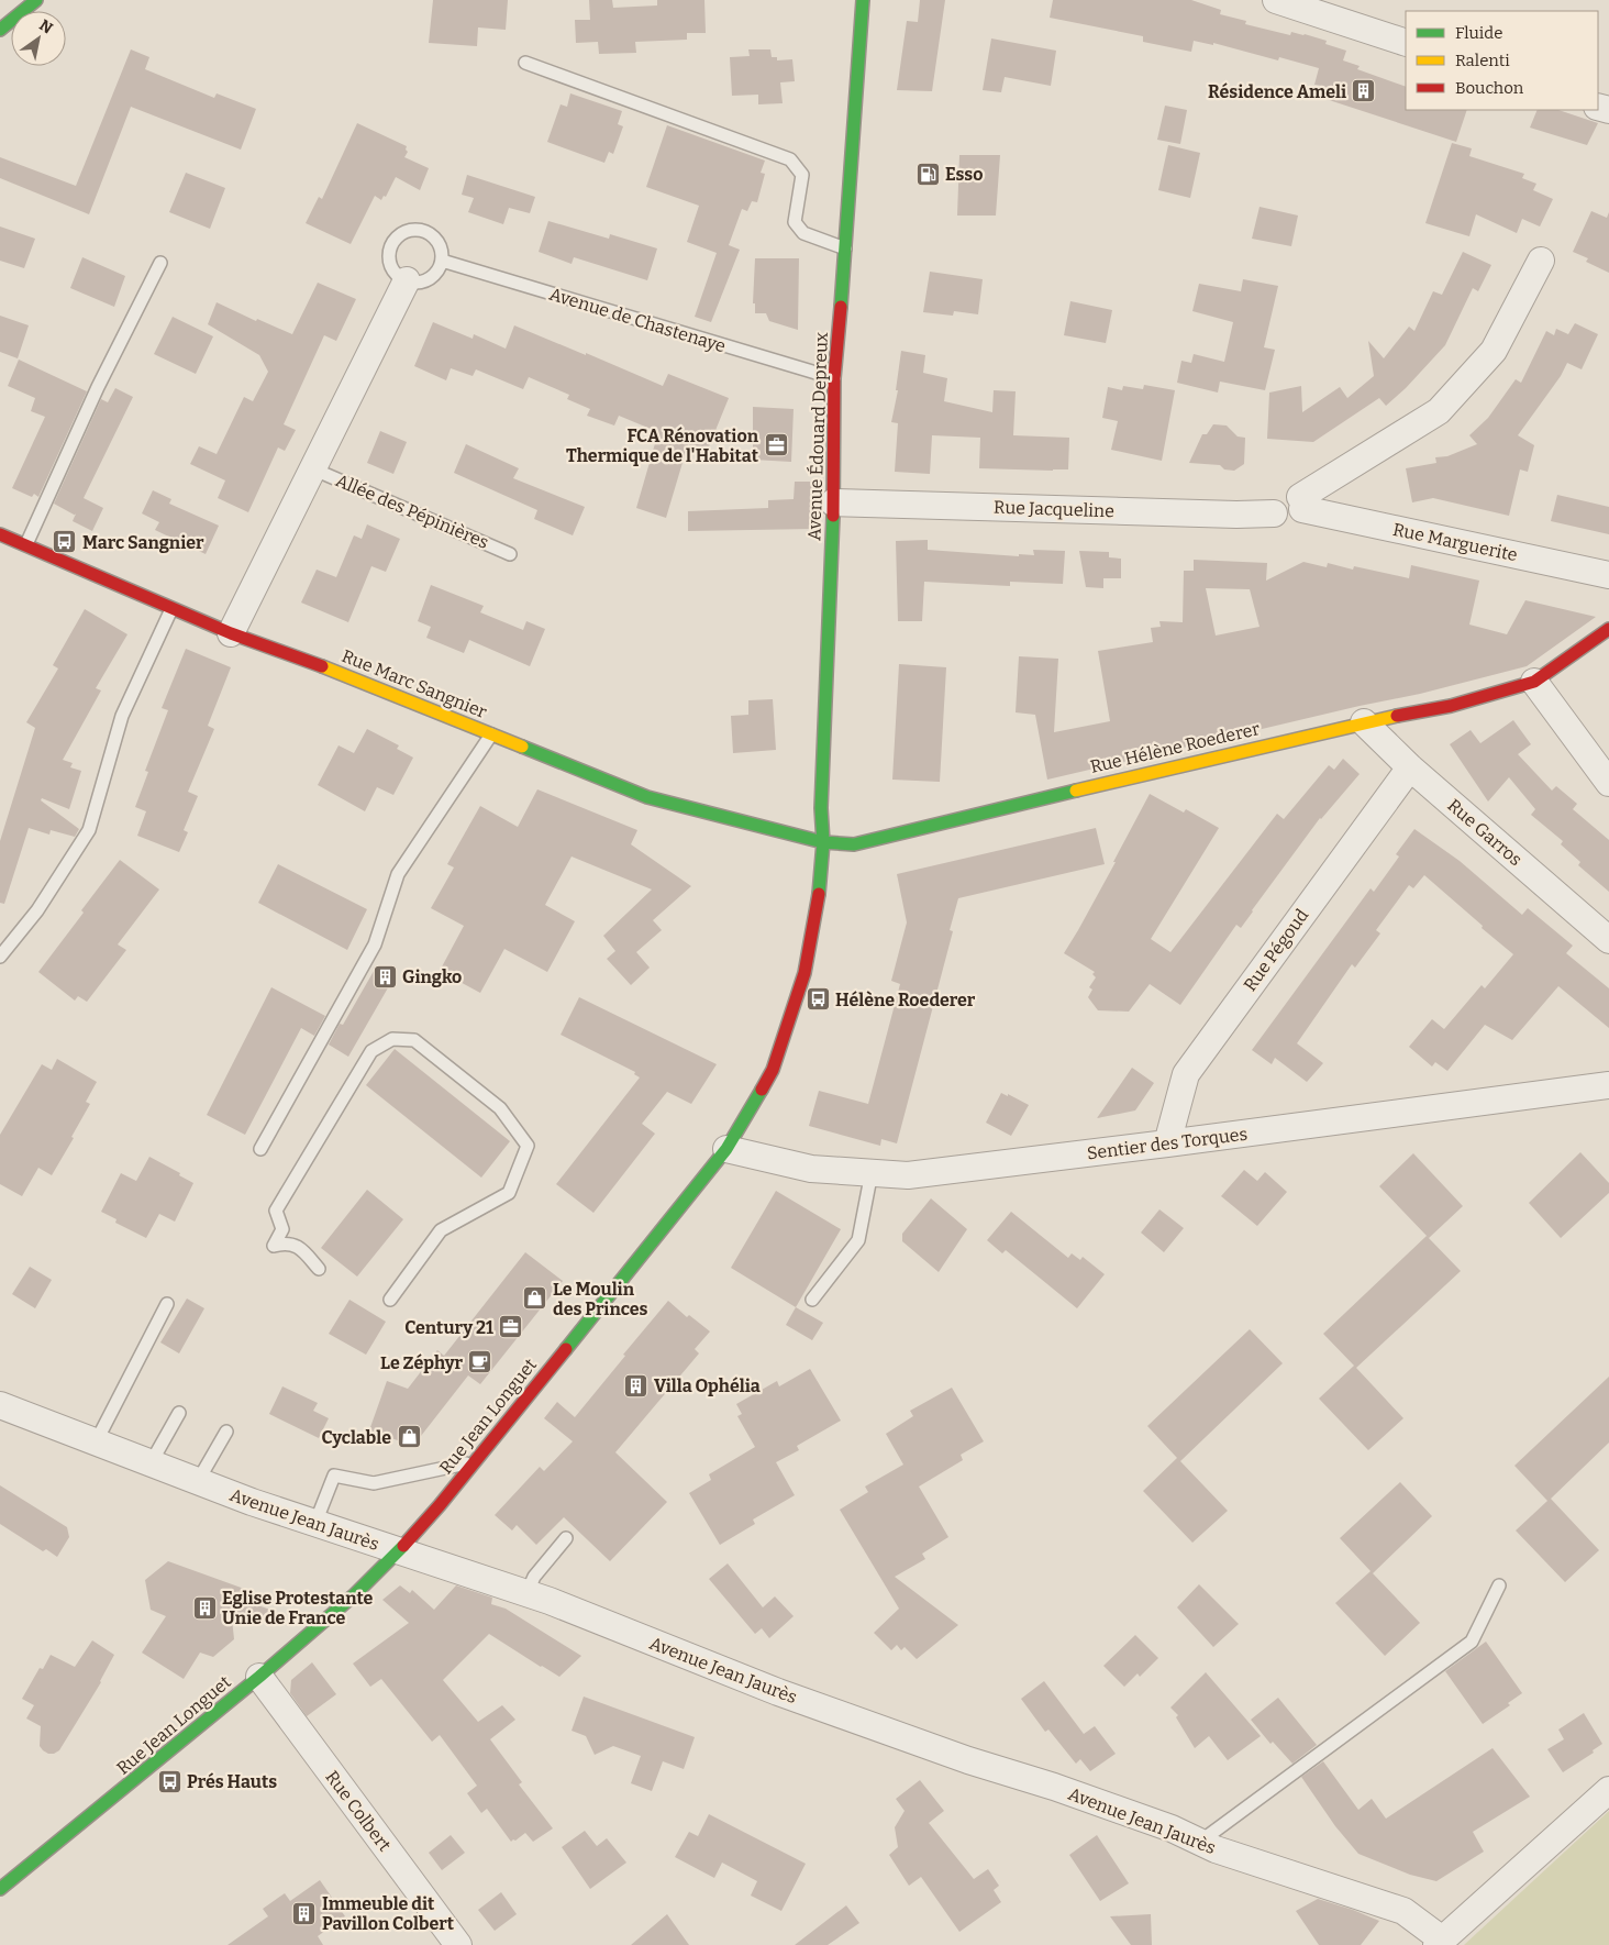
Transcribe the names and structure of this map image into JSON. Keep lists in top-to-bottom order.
{
  "streets": {
    "street": [
      "Avenue Édouard Depreux",
      "Rue Jacqueline",
      "Rue Marguerite",
      "Rue Marc Sangnier",
      "Rue Hélène Roederer",
      "Rue Garros",
      "Rue Pégoud",
      "Sentier des Torques",
      "Rue Jean Longuet",
      "Avenue Jean Jaurès",
      "Rue Colbert"
    ],
    "lane": ["Avenue de Chastenaye", "Allée des Pépinières"]
  },
  "crossings": [
    ["Avenue de Chastenaye", "Avenue Édouard Depreux"],
    ["Avenue Édouard Depreux", "Rue Jacqueline"],
    ["Avenue Édouard Depreux", "Rue Marc Sangnier"],
    ["Avenue Édouard Depreux", "Rue Hélène Roederer"],
    ["Avenue Édouard Depreux", "Rue Jean Longuet"],
    ["Rue Jacqueline", "Rue Marguerite"],
    ["Rue Marc Sangnier", "Rue Hélène Roederer"],
    ["Rue Marc Sangnier", "Rue Jean Longuet"],
    ["Rue Hélène Roederer", "Rue Garros"],
    ["Rue Hélène Roederer", "Rue Jean Longuet"],
    ["Rue Garros", "Rue Pégoud"],
    ["Rue Pégoud", "Sentier des Torques"],
    ["Sentier des Torques", "Rue Jean Longuet"],
    ["Rue Jean Longuet", "Avenue Jean Jaurès"],
    ["Rue Jean Longuet", "Rue Colbert"]
  ],
  "places": {
    "building": [
      "Résidence Ameli",
      "Gingko",
      "Villa Ophélia",
      "Eglise Protestante Unie de France",
      "Immeuble dit Pavillon Colbert"
    ],
    "fuel station": ["Esso"],
    "office": ["FCA Rénovation Thermique de l'Habitat", "Century 21"],
    "bus stop": ["Marc Sangnier", "Hélène Roederer", "Prés Hauts"],
    "shop": ["Le Moulin des Princes", "Cyclable"],
    "cafe": ["Le Zéphyr"]
  },
  "legend": ["Fluide", "Ralenti", "Bouchon"],
  "north": "top right"
}
